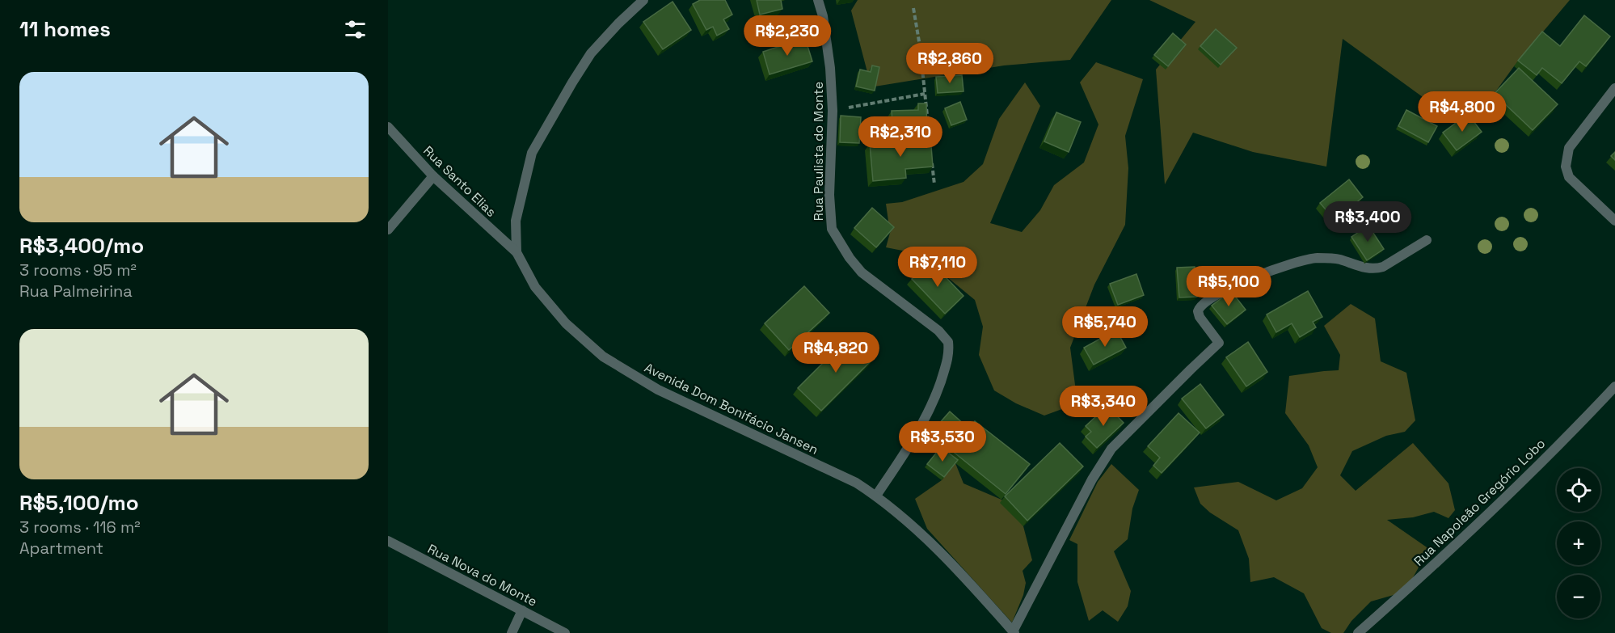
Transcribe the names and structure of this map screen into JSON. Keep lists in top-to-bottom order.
{
  "streets": {
    "street": [
      "Rua Paulista do Monte",
      "Rua Santo Elias",
      "Avenida Dom Bonifácio Jansen",
      "Rua Napoleão Gregório Lobo",
      "Rua Nova do Monte"
    ]
  },
  "crossings": [
    ["Rua Paulista do Monte", "Avenida Dom Bonifácio Jansen"],
    ["Rua Santo Elias", "Avenida Dom Bonifácio Jansen"]
  ],
  "page": {
    "heading": "11 homes",
    "price": [
      "R$2,230",
      "R$2,860",
      "R$4,800",
      "R$2,310",
      "R$3,400",
      "R$7,110",
      "R$5,100",
      "R$5,740",
      "R$4,820",
      "R$3,340",
      "R$3,530"
    ],
    "list": [
      {
        "name": "R$3,400/mo",
        "note": "3 rooms · 95 m² · Rua Palmeirina"
      },
      {
        "name": "R$5,100/mo",
        "note": "3 rooms · 116 m² · Apartment"
      }
    ],
    "map_buttons": ["+", "−"]
  }
}
